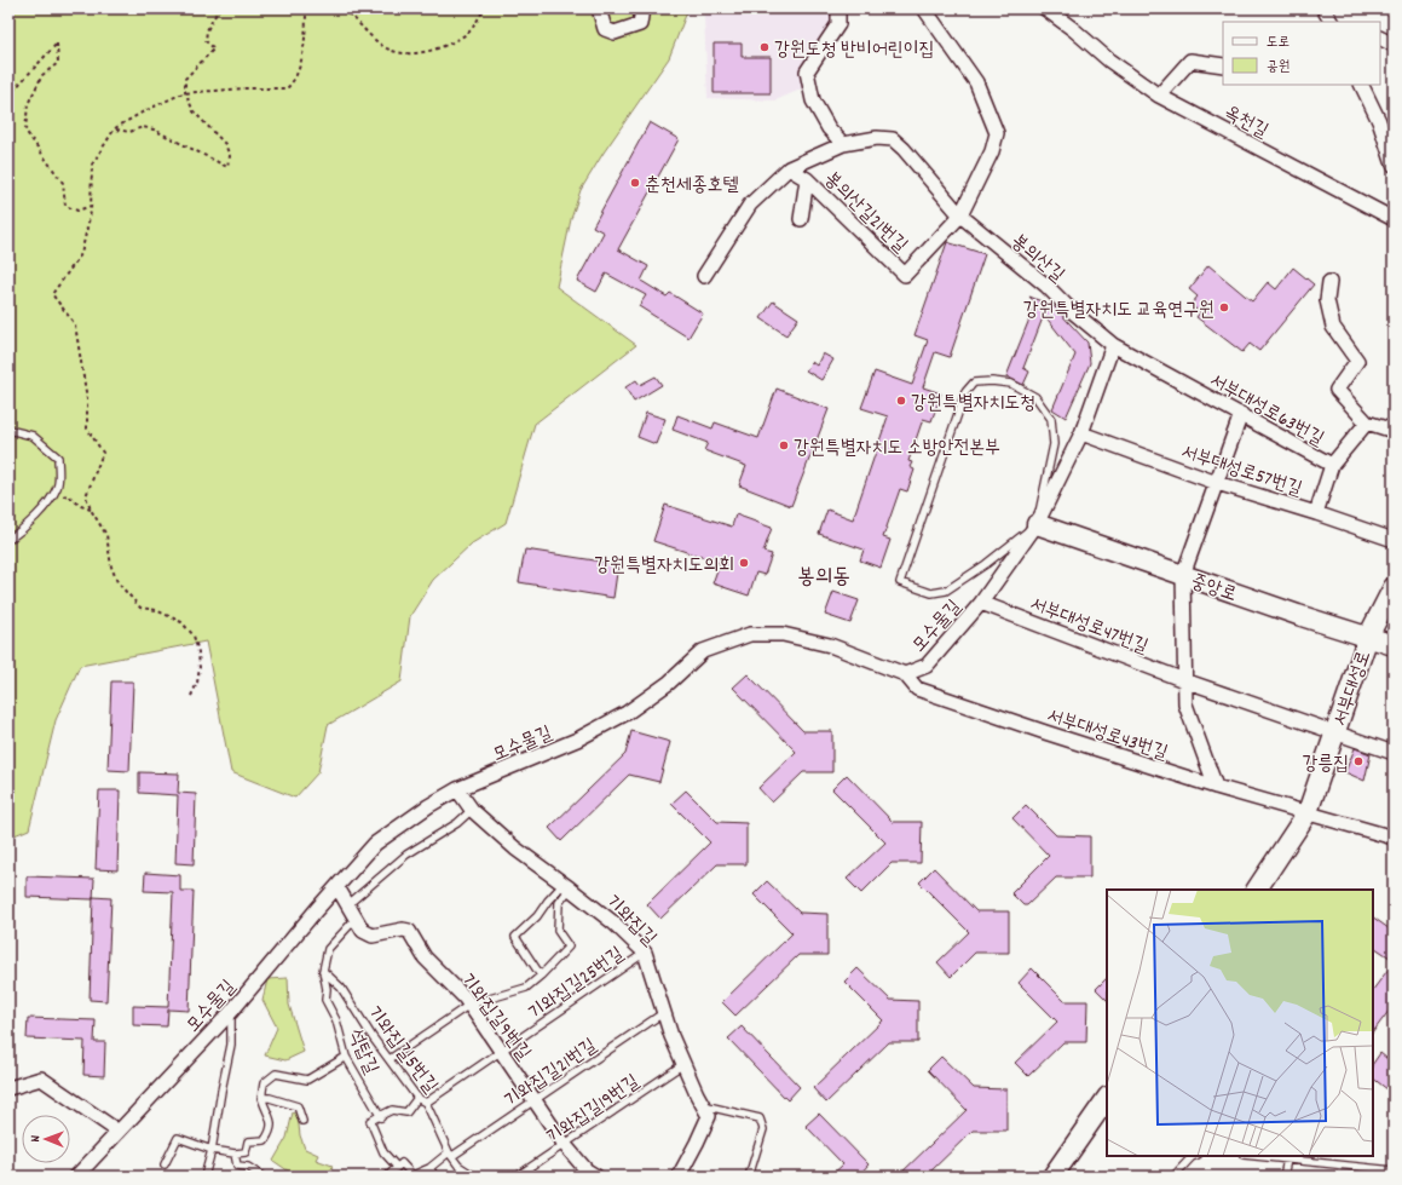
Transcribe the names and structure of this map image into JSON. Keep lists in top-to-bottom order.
{
  "streets": {
    "street": [
      "옥천길",
      "봉의산길21번길",
      "봉의산길",
      "서부대성로63번길",
      "서부대성로57번길",
      "중앙로",
      "서부대성로47번길",
      "모수물길",
      "서부대성로",
      "서부대성로43번길",
      "기와집길",
      "기와집길9번길"
    ],
    "lane": [
      "기와집길25번길",
      "기와집길5번길",
      "석탑길",
      "기와집길21번길",
      "기와집길19번길"
    ]
  },
  "crossings": [
    ["봉의산길21번길", "봉의산길"],
    ["봉의산길", "서부대성로63번길"],
    ["중앙로", "모수물길"],
    ["중앙로", "서부대성로"],
    ["서부대성로47번길", "모수물길"],
    ["서부대성로47번길", "서부대성로"],
    ["모수물길", "서부대성로43번길"],
    ["모수물길", "기와집길"],
    ["모수물길", "기와집길9번길"],
    ["서부대성로", "서부대성로43번길"],
    ["기와집길", "기와집길25번길"],
    ["기와집길", "기와집길21번길"],
    ["기와집길", "기와집길19번길"],
    ["기와집길25번길", "기와집길9번길"],
    ["기와집길25번길", "기와집길5번길"],
    ["기와집길9번길", "석탑길"],
    ["기와집길9번길", "기와집길21번길"],
    ["기와집길9번길", "기와집길19번길"],
    ["기와집길5번길", "석탑길"],
    ["기와집길5번길", "기와집길21번길"]
  ],
  "districts": ["봉의동"],
  "places": [
    "강원도청 반비어린이집",
    "춘천세종호텔",
    "강원특별자치도 교육연구원",
    "강원특별자치도청",
    "강원특별자치도 소방안전본부",
    "강원특별자치도의회",
    "강릉집"
  ],
  "legend": ["도로", "공원"],
  "north": "left"
}
